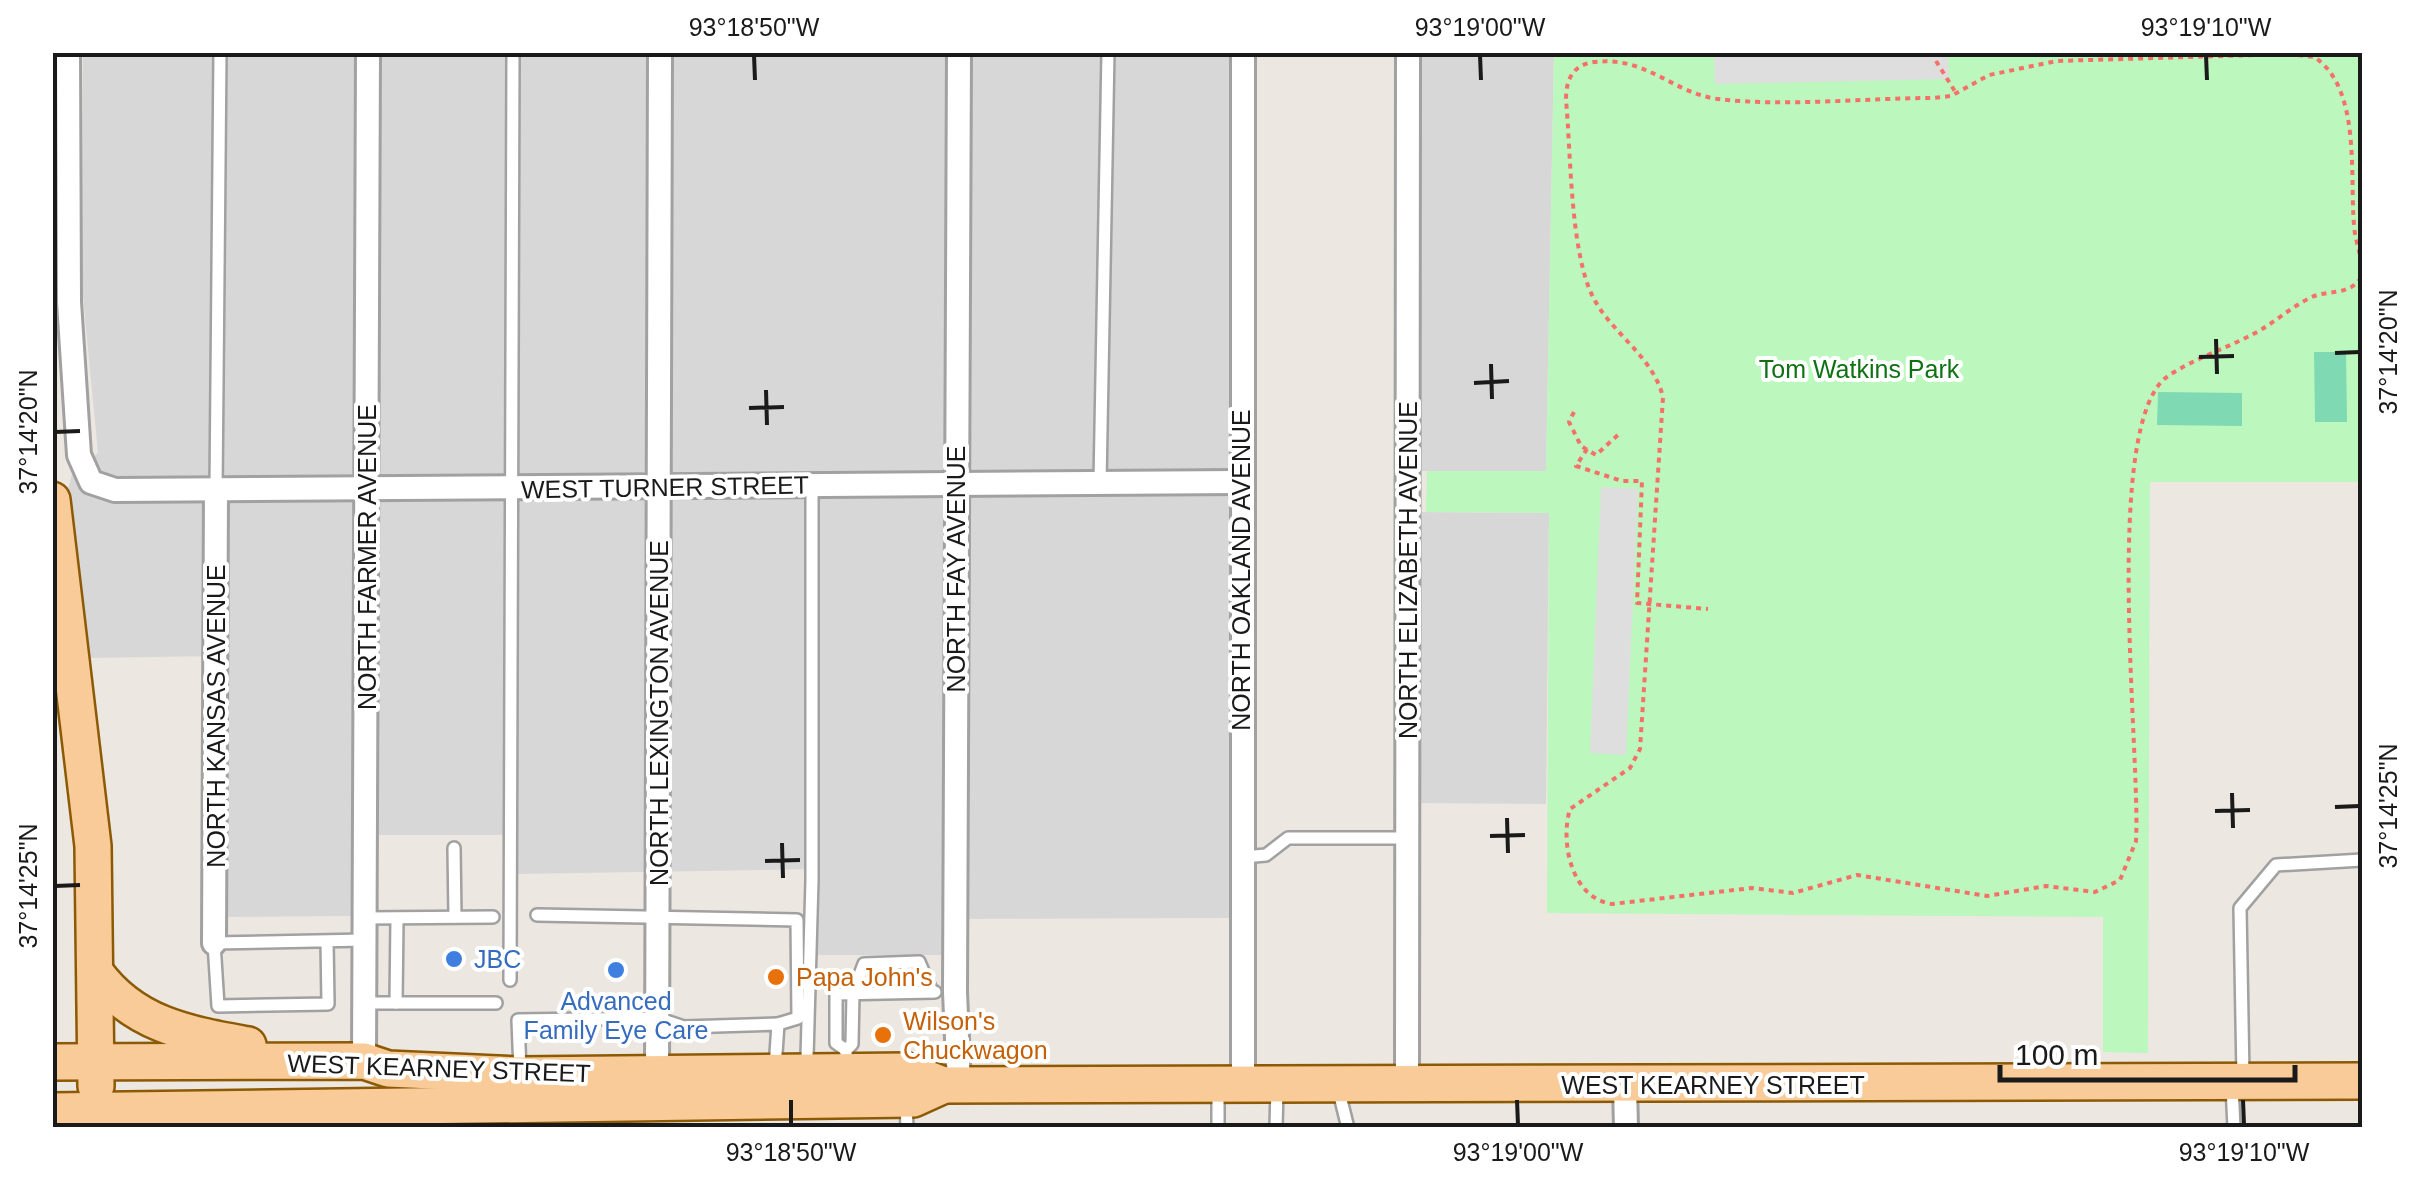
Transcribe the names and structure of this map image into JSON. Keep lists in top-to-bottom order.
{
  "streets": {
    "main road": ["WEST KEARNEY STREET"],
    "street": [
      "WEST TURNER STREET",
      "NORTH FARMER AVENUE",
      "NORTH FAY AVENUE",
      "NORTH OAKLAND AVENUE",
      "NORTH ELIZABETH AVENUE",
      "NORTH LEXINGTON AVENUE",
      "NORTH KANSAS AVENUE"
    ]
  },
  "crossings": [
    ["WEST TURNER STREET", "NORTH FARMER AVENUE"],
    ["WEST TURNER STREET", "NORTH FAY AVENUE"],
    ["WEST TURNER STREET", "NORTH OAKLAND AVENUE"],
    ["WEST TURNER STREET", "NORTH LEXINGTON AVENUE"],
    ["WEST TURNER STREET", "NORTH KANSAS AVENUE"],
    ["NORTH FARMER AVENUE", "WEST KEARNEY STREET"],
    ["NORTH FAY AVENUE", "WEST KEARNEY STREET"],
    ["NORTH OAKLAND AVENUE", "WEST KEARNEY STREET"],
    ["NORTH ELIZABETH AVENUE", "WEST KEARNEY STREET"],
    ["NORTH LEXINGTON AVENUE", "WEST KEARNEY STREET"]
  ],
  "parks": ["Tom Watkins Park"],
  "places": [
    "JBC",
    "Advanced Family Eye Care",
    "Papa John's",
    "Wilson's Chuckwagon"
  ],
  "scale_bar": "100 m",
  "coordinates": [
    "93°18'50\"W",
    "93°19'00\"W",
    "93°19'10\"W",
    "37°14'20\"N",
    "37°14'25\"N"
  ]
}
